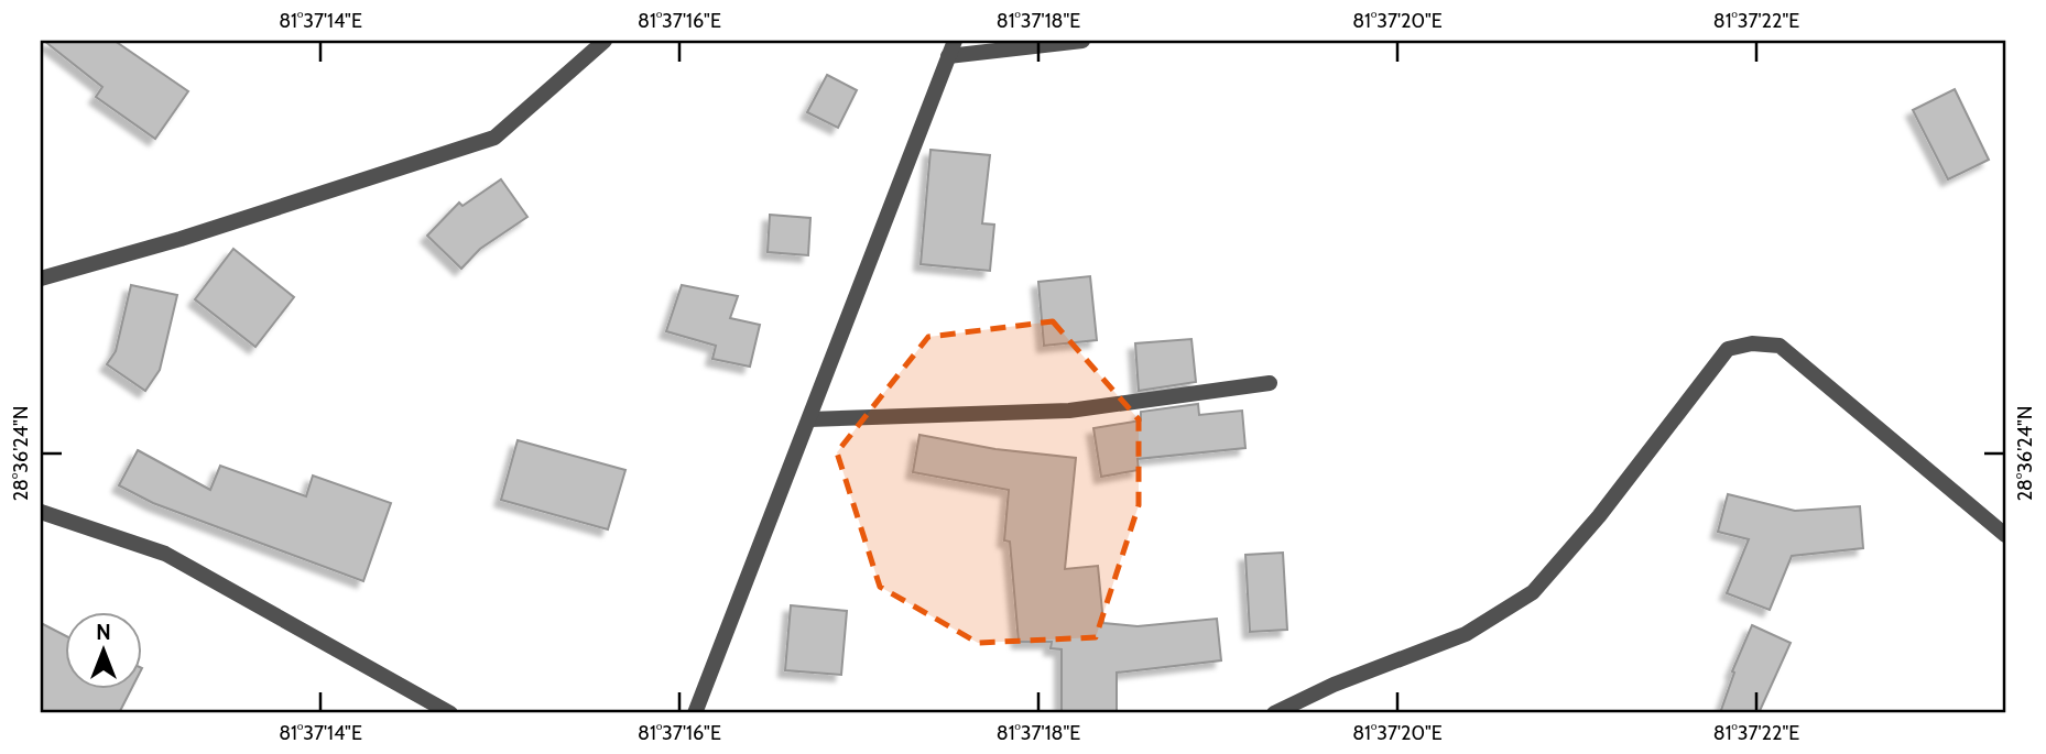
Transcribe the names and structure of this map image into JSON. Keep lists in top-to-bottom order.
{
  "north": "top",
  "coordinates": [
    "81°37'14\"E",
    "81°37'16\"E",
    "81°37'18\"E",
    "81°37'20\"E",
    "81°37'22\"E",
    "28°36'24\"N"
  ]
}
